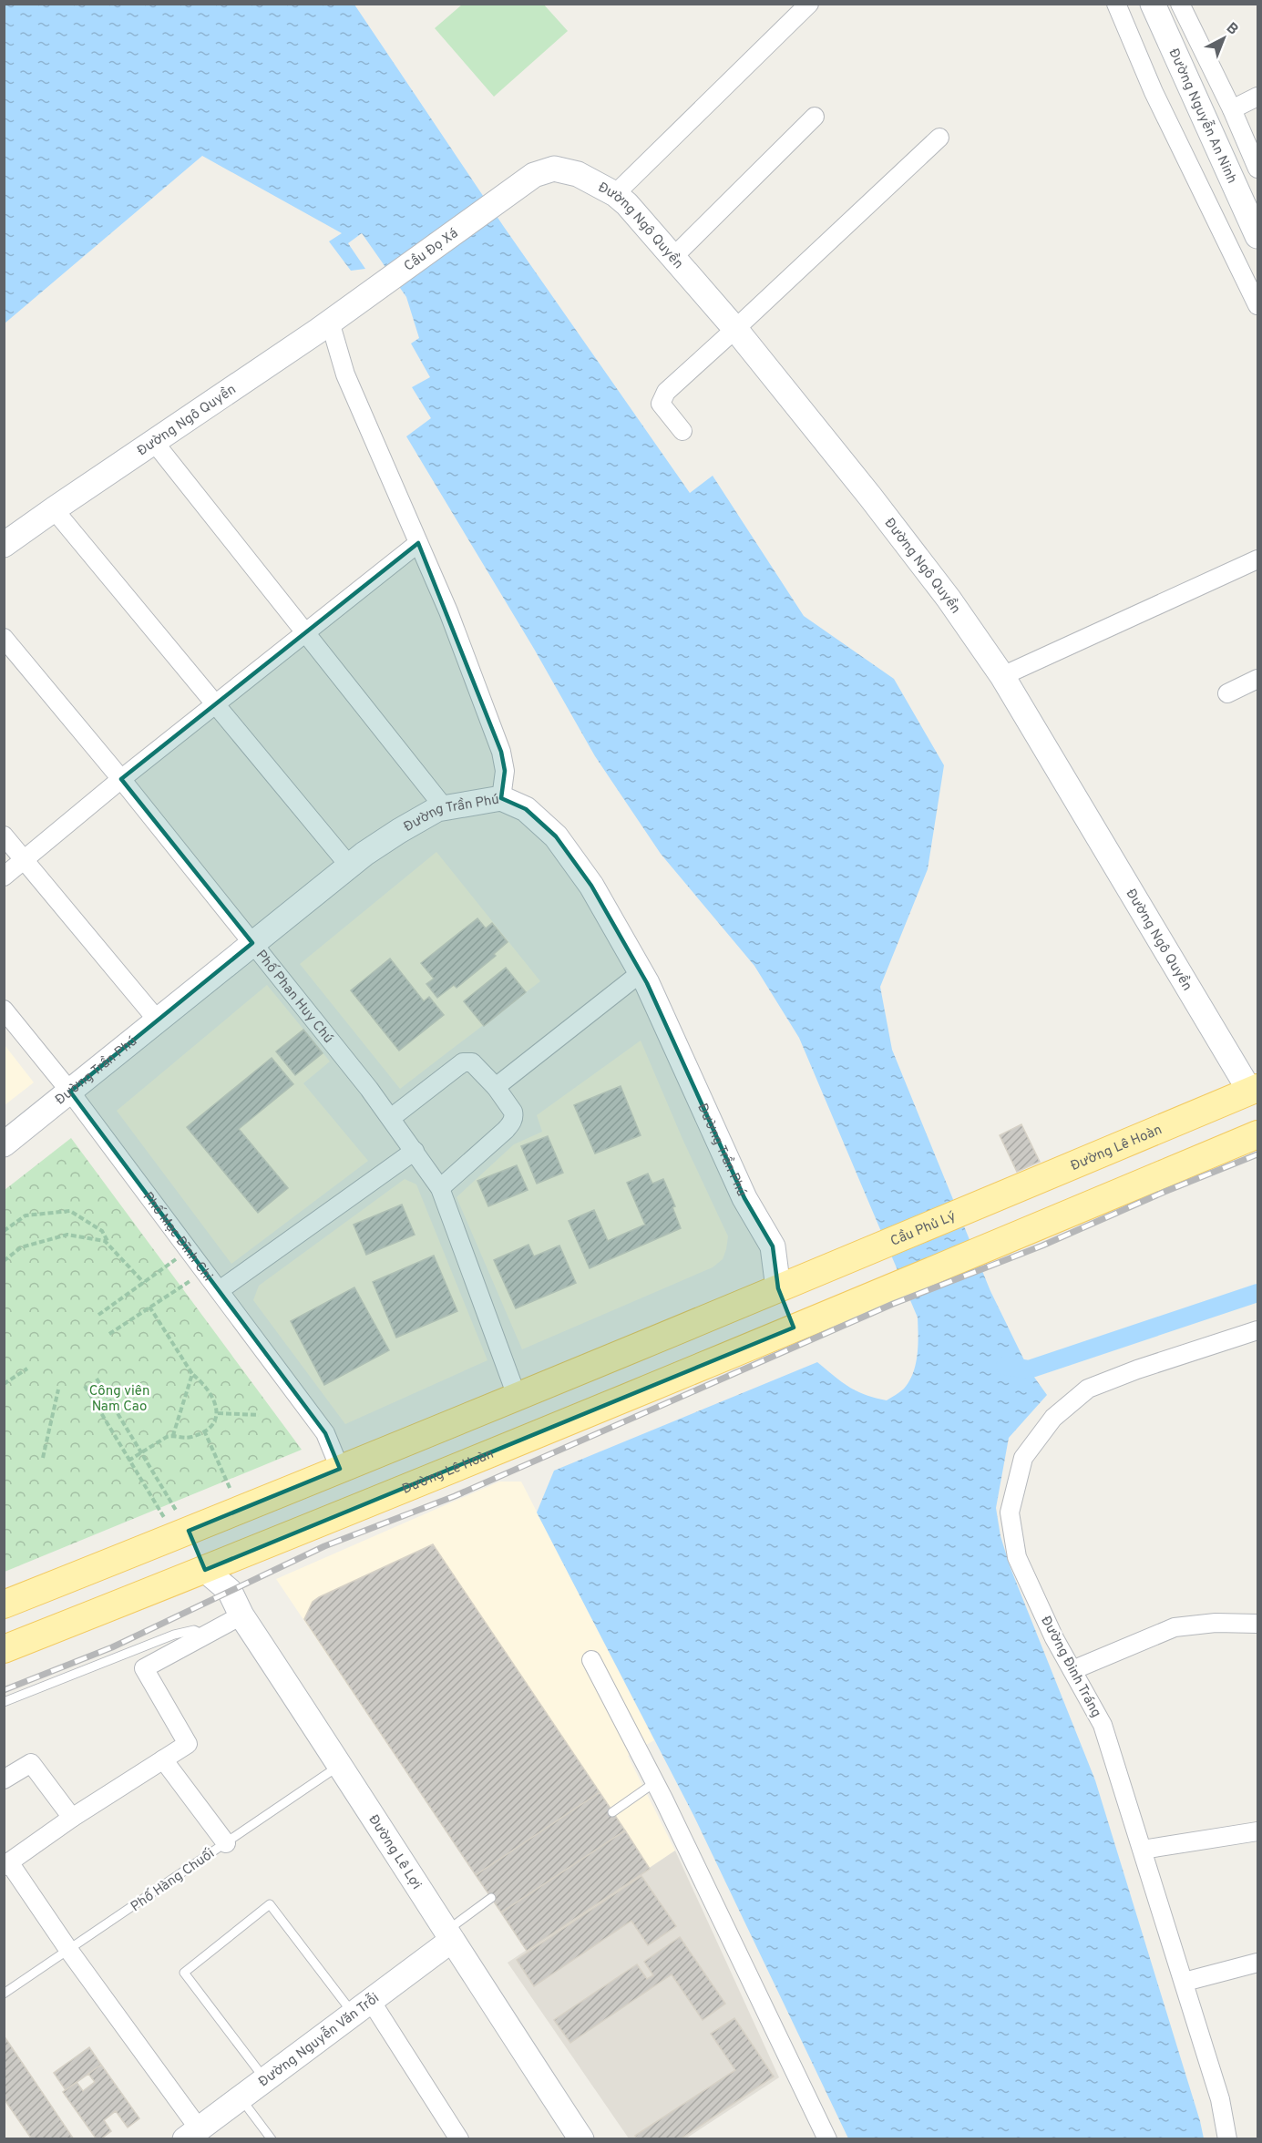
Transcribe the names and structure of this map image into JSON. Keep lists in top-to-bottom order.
{
  "streets": {
    "main road": ["Đường Lê Hoàn", "Cầu Phủ Lý"],
    "street": [
      "Đường Nguyễn An Ninh",
      "Đường Ngô Quyền",
      "Cầu Đọ Xá",
      "Đường Trần Phú",
      "Phố Phan Huy Chú",
      "Phố Mạc Đĩnh Chi",
      "Đường Đinh Tráng",
      "Đường Lê Lợi",
      "Đường Nguyễn Văn Trỗi"
    ],
    "lane": ["Phố Hàng Chuối"]
  },
  "crossings": [
    ["Đường Ngô Quyền", "Cầu Đọ Xá"],
    ["Đường Ngô Quyền", "Đường Lê Hoàn"],
    ["Đường Trần Phú", "Phố Phan Huy Chú"],
    ["Đường Trần Phú", "Cầu Phủ Lý"],
    ["Đường Trần Phú", "Phố Mạc Đĩnh Chi"],
    ["Đường Lê Hoàn", "Cầu Phủ Lý"],
    ["Đường Lê Hoàn", "Đường Lê Lợi"],
    ["Đường Lê Lợi", "Phố Hàng Chuối"],
    ["Đường Lê Lợi", "Đường Nguyễn Văn Trỗi"]
  ],
  "parks": ["Công viên Nam Cao"],
  "north": "top right"
}
